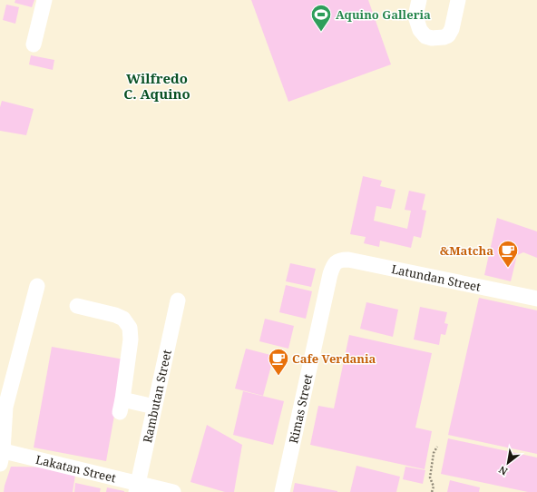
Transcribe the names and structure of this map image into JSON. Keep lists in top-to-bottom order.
{
  "streets": {
    "street": [
      "Latundan Street",
      "Rambutan Street",
      "Rimas Street",
      "Lakatan Street"
    ]
  },
  "crossings": [
    ["Latundan Street", "Rimas Street"],
    ["Rambutan Street", "Lakatan Street"]
  ],
  "districts": ["Wilfredo C. Aquino"],
  "places": {
    "sports": ["Aquino Galleria"],
    "cafe": ["&Matcha", "Cafe Verdania"]
  },
  "north": "bottom left"
}
